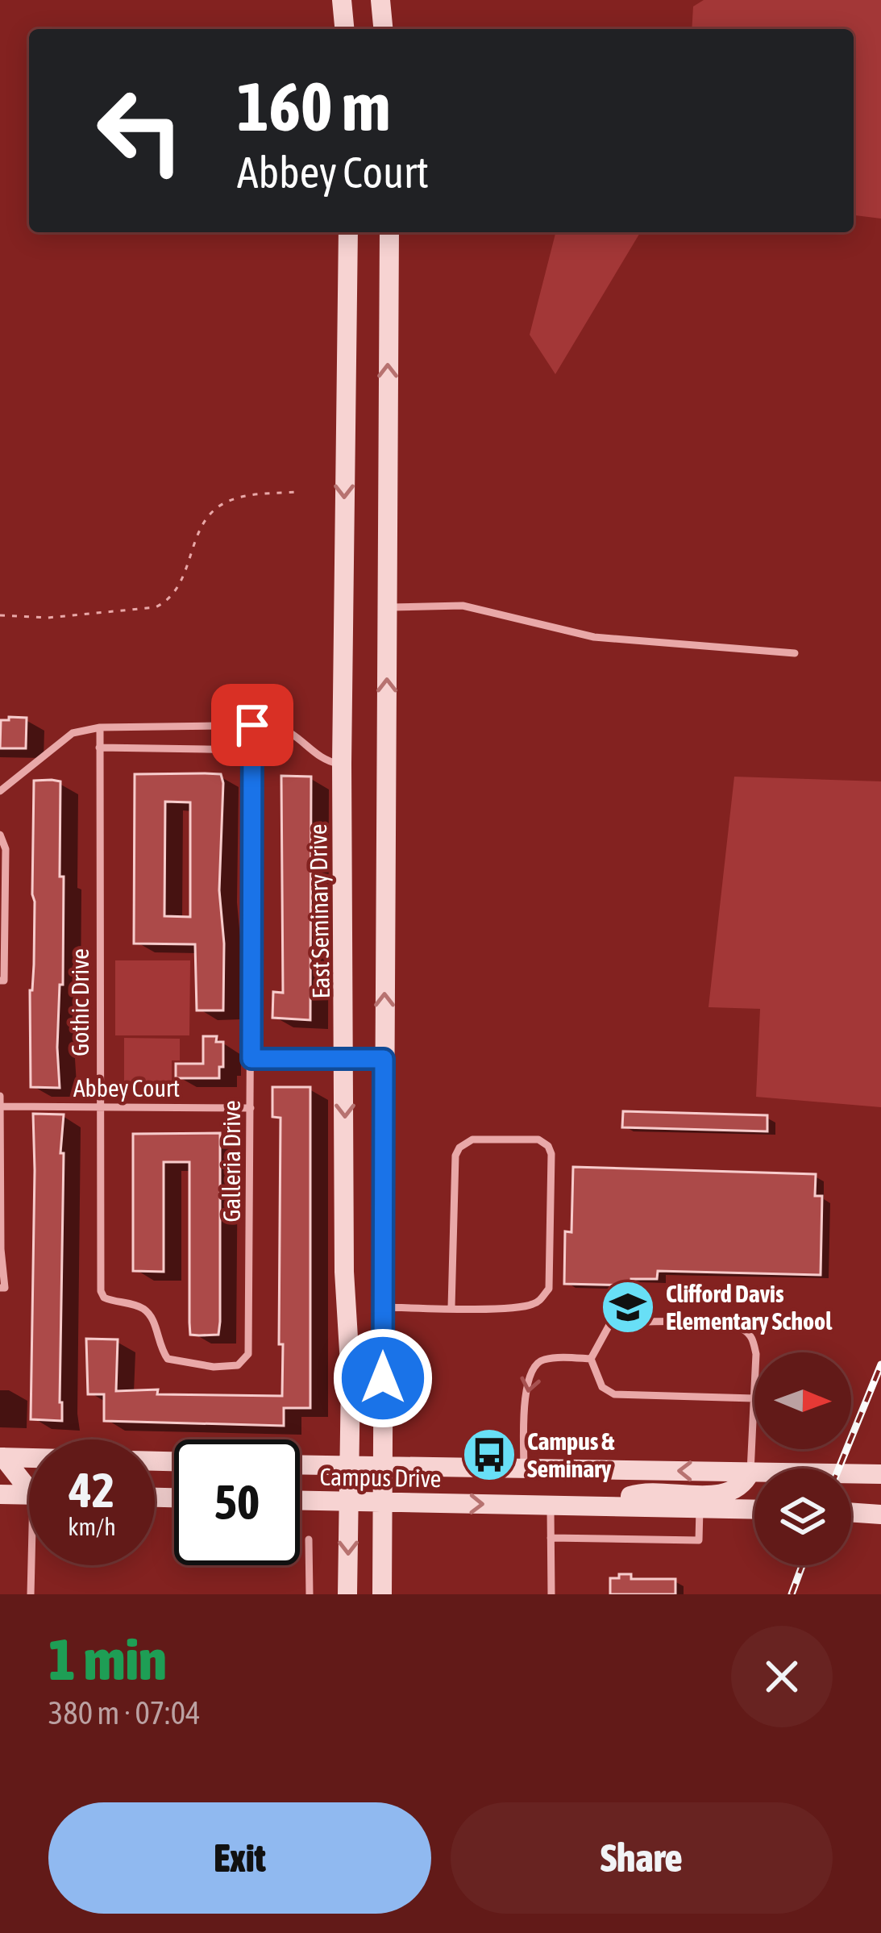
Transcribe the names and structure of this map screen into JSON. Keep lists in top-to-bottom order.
{
  "streets": {
    "main road": ["East Seminary Drive", "Campus Drive"],
    "lane": ["Gothic Drive", "Abbey Court", "Galleria Drive"]
  },
  "crossings": [
    ["East Seminary Drive", "Campus Drive"],
    ["Gothic Drive", "Abbey Court"],
    ["Gothic Drive", "Galleria Drive"],
    ["Abbey Court", "Galleria Drive"]
  ],
  "places": {
    "school or university": ["Clifford Davis Elementary School"],
    "bus stop": ["Campus & Seminary"]
  },
  "north": "right",
  "page": {
    "turn": ["160 m", "Abbey Court"],
    "speed": "42 km/h",
    "limit": "50",
    "heading": ["1 min", "380 m · 07:04"],
    "buttons": ["Exit", "Share"]
  }
}
